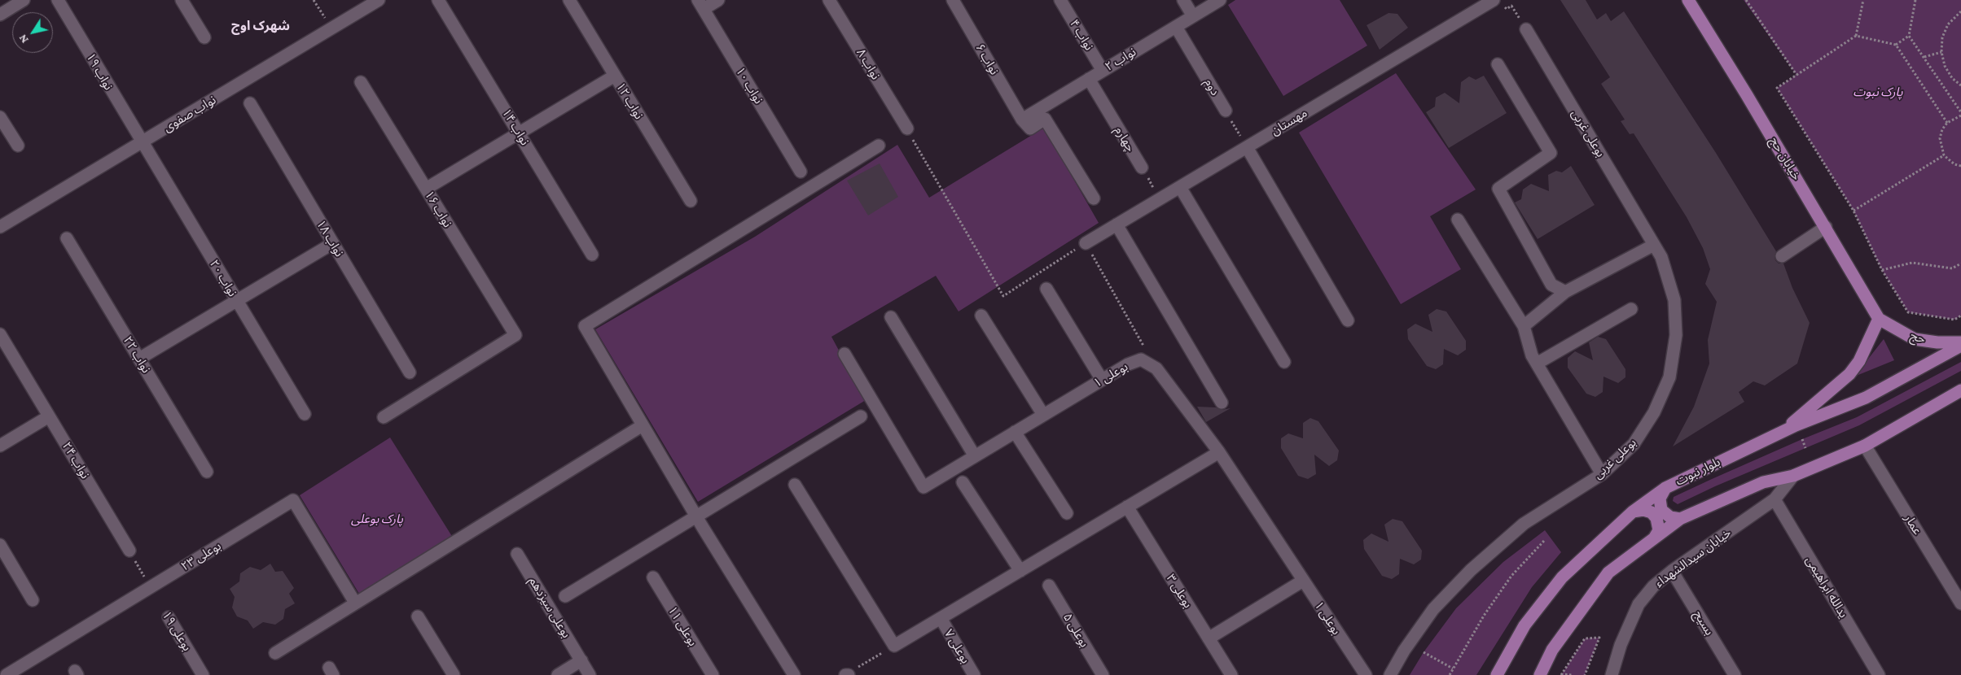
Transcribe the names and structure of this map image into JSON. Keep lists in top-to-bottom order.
{
  "streets": {
    "main road": ["خیابان حج", "حج", "بلوار نبوت"],
    "street": [
      "نواب ۴",
      "نواب ۶",
      "نواب ۲",
      "نواب ۸",
      "نواب ۱۹",
      "نواب ۱۰",
      "دوم",
      "نواب ۱۲",
      "نواب صفوی",
      "مهستان",
      "نواب ۱۴",
      "بوعلی غربی",
      "چهارم",
      "نواب ۱۶",
      "نواب ۱۸",
      "نواب ۲۰",
      "نواب ۲۲",
      "بوعلی ۱",
      "نواب ۲۴",
      "عمار",
      "بوعلی ۲۳",
      "خیابان سیدالشهداء",
      "یدالله ابراهیمی",
      "بوعلی ۳",
      "بوعلی سیزدهم",
      "بسیج",
      "بوعلی ۱۱",
      "بوعلی ۵",
      "بوعلی ۱۹",
      "بوعلی ۷"
    ]
  },
  "crossings": [
    ["نواب ۴", "نواب ۲"],
    ["نواب ۶", "نواب ۲"],
    ["نواب ۲", "دوم"],
    ["نواب ۲", "چهارم"],
    ["نواب ۱۹", "نواب صفوی"],
    ["نواب ۱۹", "نواب ۲۰"],
    ["نواب صفوی", "نواب ۲۰"],
    ["خیابان حج", "حج"],
    ["خیابان سیدالشهداء", "یدالله ابراهیمی"],
    ["خیابان سیدالشهداء", "بسیج"]
  ],
  "districts": ["شهرک اوج"],
  "parks": ["پارک نبوت", "پارک بوعلی"],
  "north": "bottom left"
}
